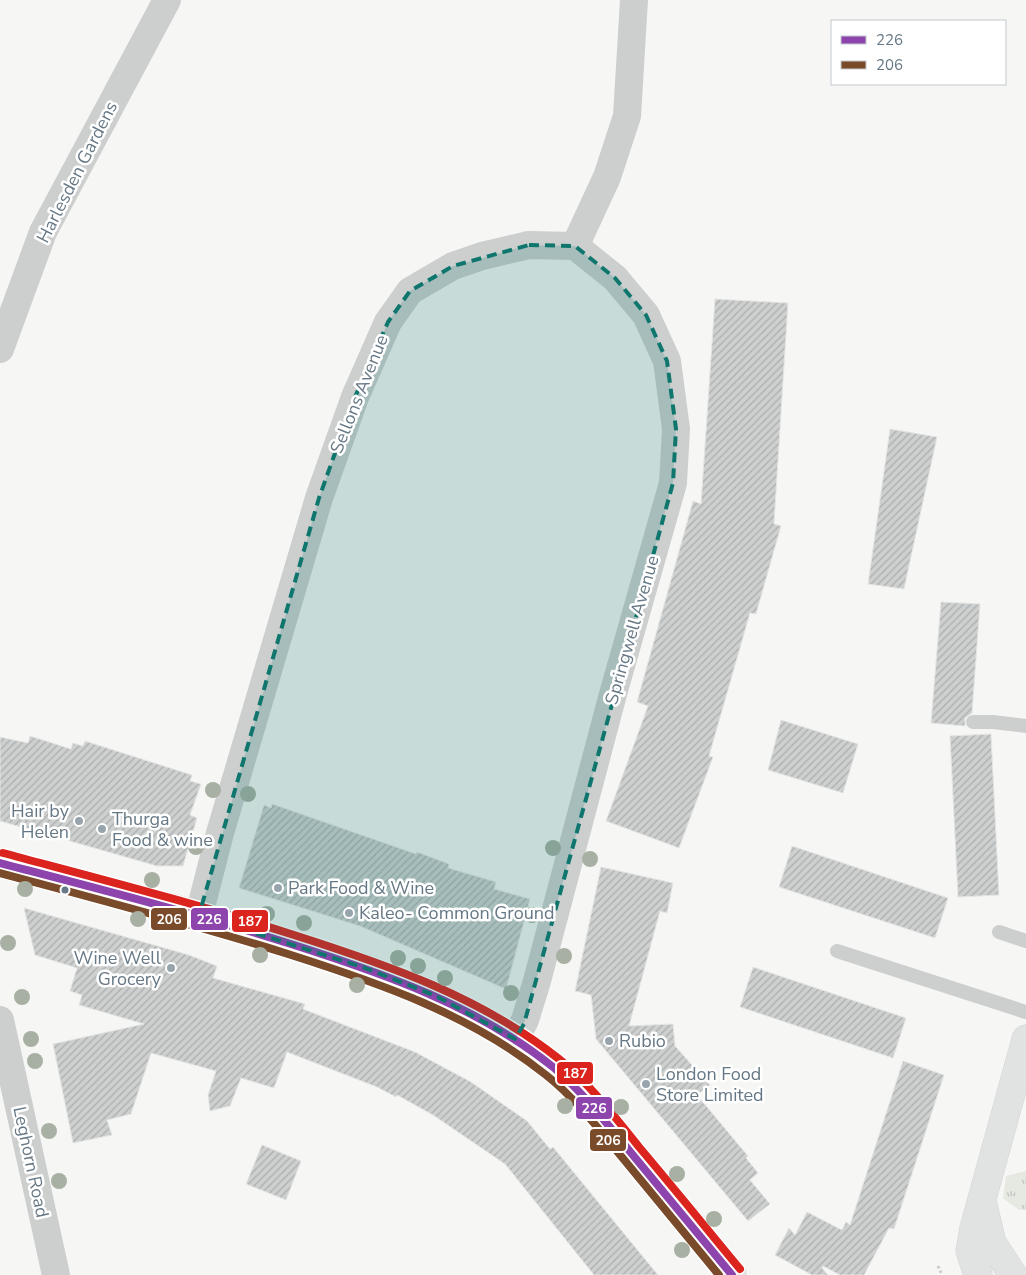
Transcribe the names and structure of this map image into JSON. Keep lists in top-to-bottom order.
{
  "streets": {
    "street": [
      "Harlesden Gardens",
      "Sellons Avenue",
      "Springwell Avenue",
      "Leghorn Road"
    ]
  },
  "crossings": [
    ["Sellons Avenue", "Springwell Avenue"]
  ],
  "places": [
    "Hair by Helen",
    "Thurga Food & wine",
    "Park Food & Wine",
    "Kaleo- Common Ground",
    "Wine Well Grocery",
    "Rubio",
    "London Food Store Limited"
  ],
  "lines": ["transit line 187", "transit line 226", "transit line 206"],
  "legend": ["226", "206"]
}
